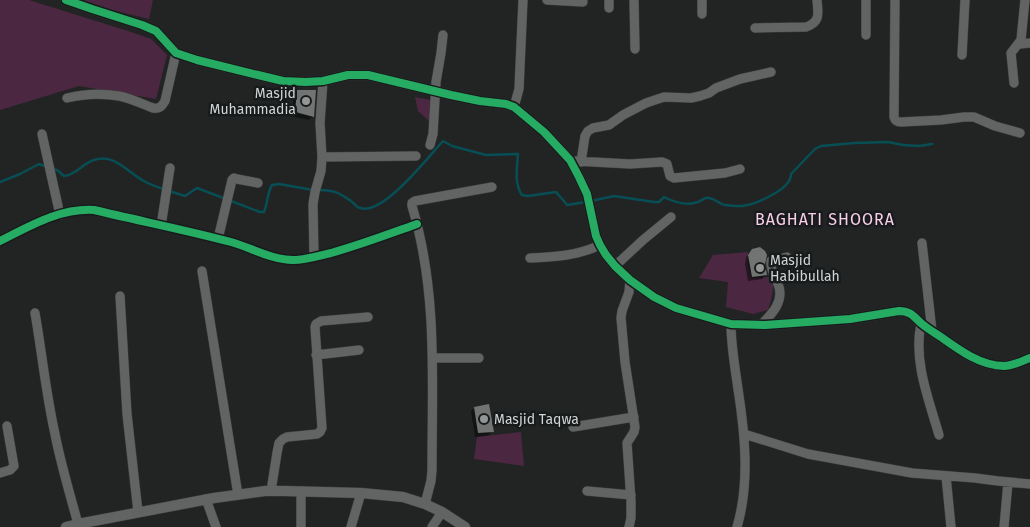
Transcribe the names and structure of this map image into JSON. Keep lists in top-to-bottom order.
{
  "districts": ["BAGHATI SHOORA"],
  "places": ["Masjid Muhammadia", "Masjid Habibullah", "Masjid Taqwa"]
}
